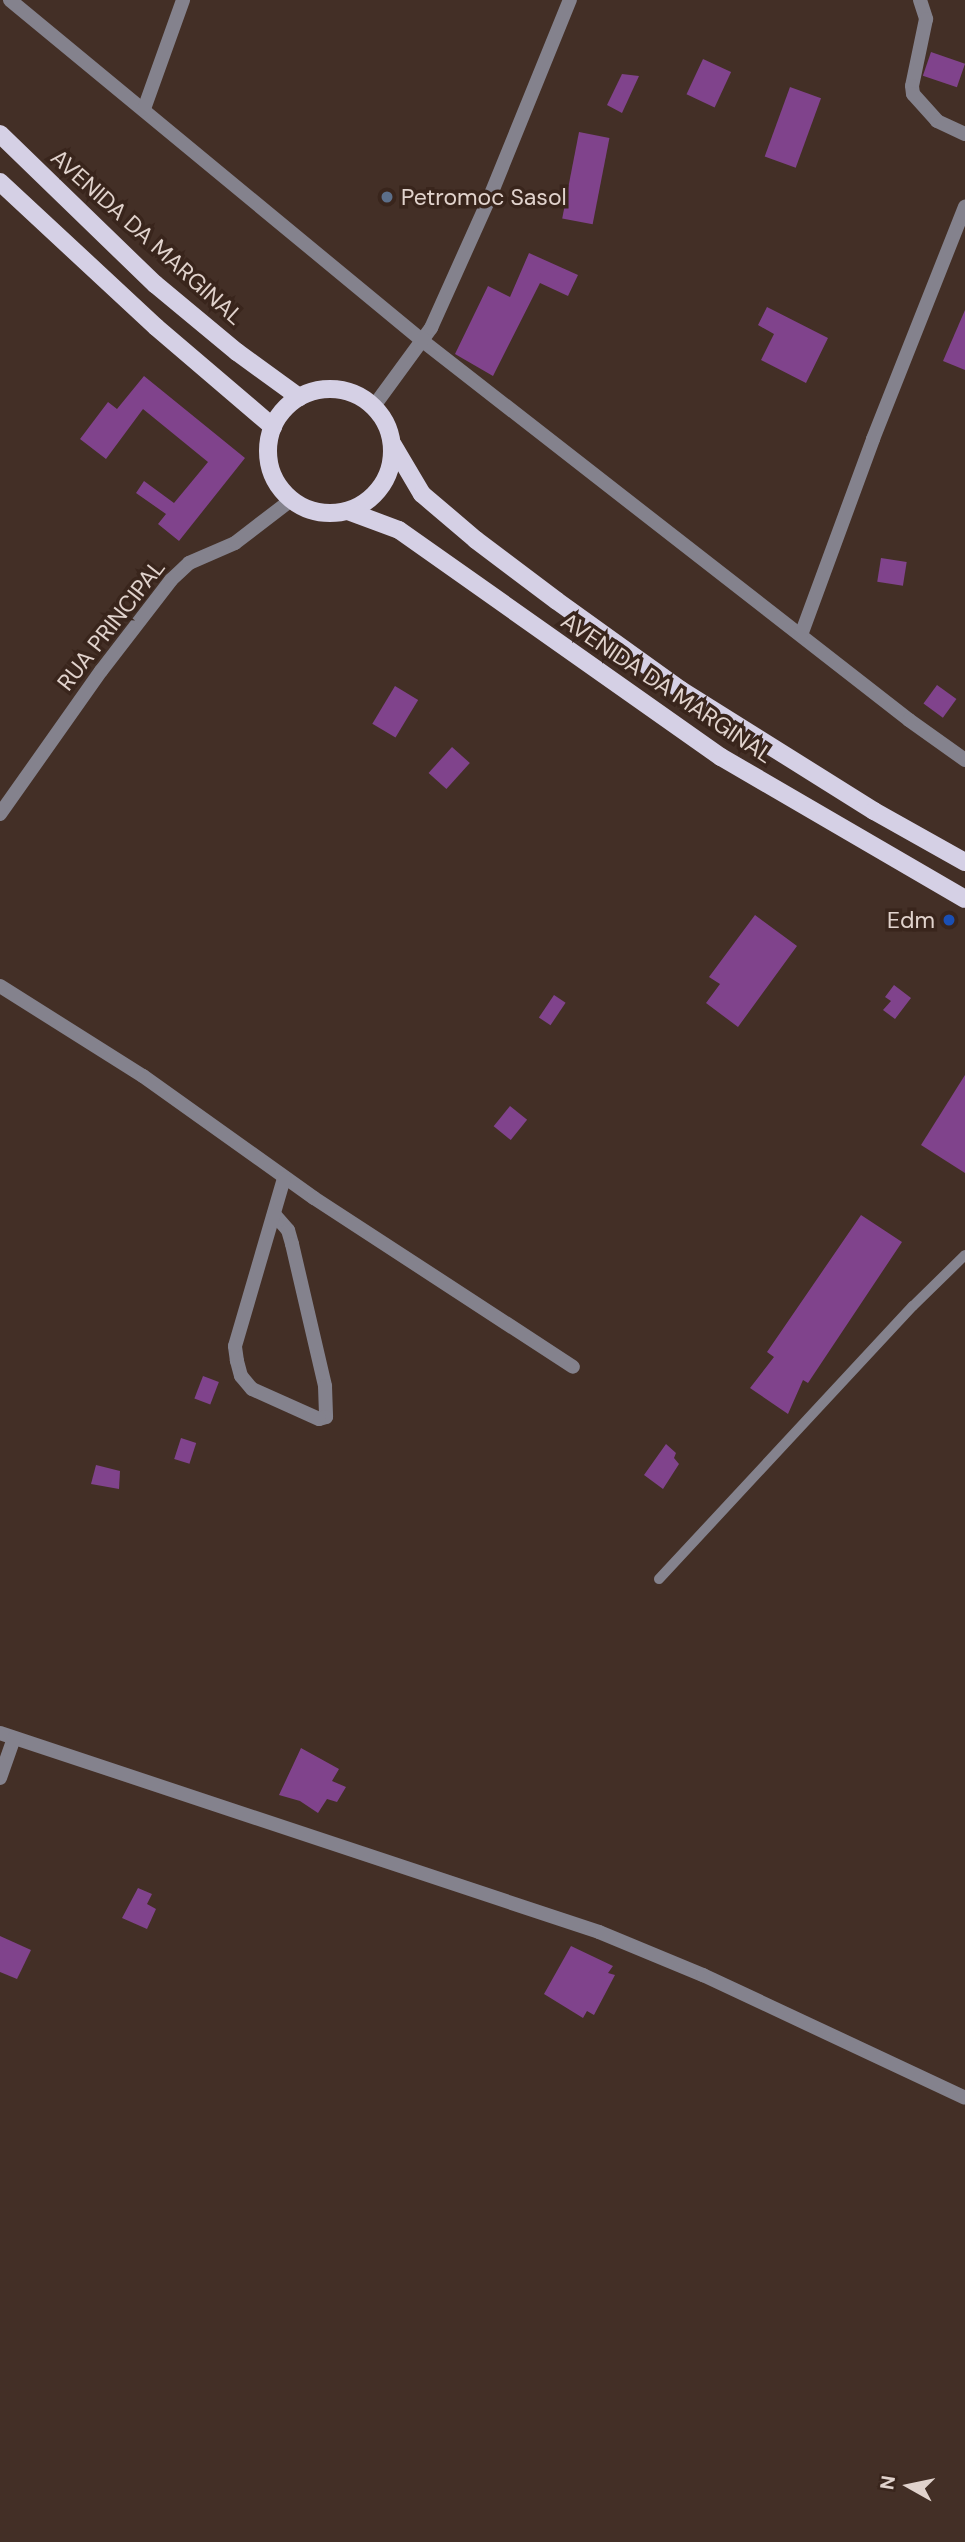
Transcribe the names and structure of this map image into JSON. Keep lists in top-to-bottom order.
{
  "streets": {
    "main road": ["AVENIDA DA MARGINAL"],
    "street": ["RUA PRINCIPAL"]
  },
  "crossings": [
    ["AVENIDA DA MARGINAL", "RUA PRINCIPAL"]
  ],
  "places": ["Petromoc Sasol", "Edm"],
  "north": "left"
}
